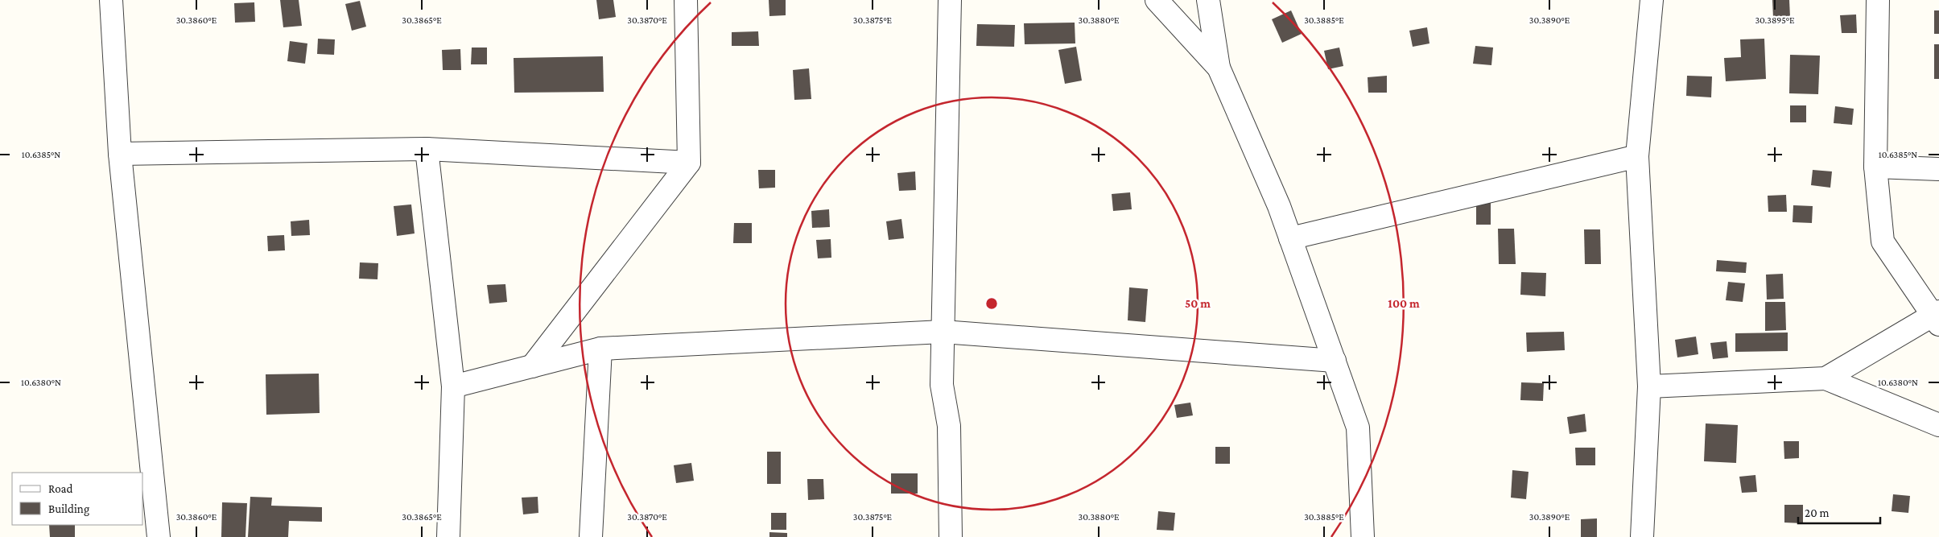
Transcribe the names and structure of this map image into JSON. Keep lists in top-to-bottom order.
{
  "legend": ["Road", "Building"],
  "scale_bar": "20 m",
  "coordinates": [
    "30.3860°E",
    "30.3865°E",
    "30.3870°E",
    "30.3875°E",
    "30.3880°E",
    "30.3885°E",
    "30.3890°E",
    "30.3895°E",
    "10.6385°N",
    "10.6380°N"
  ],
  "rings": ["50 m", "100 m"]
}
